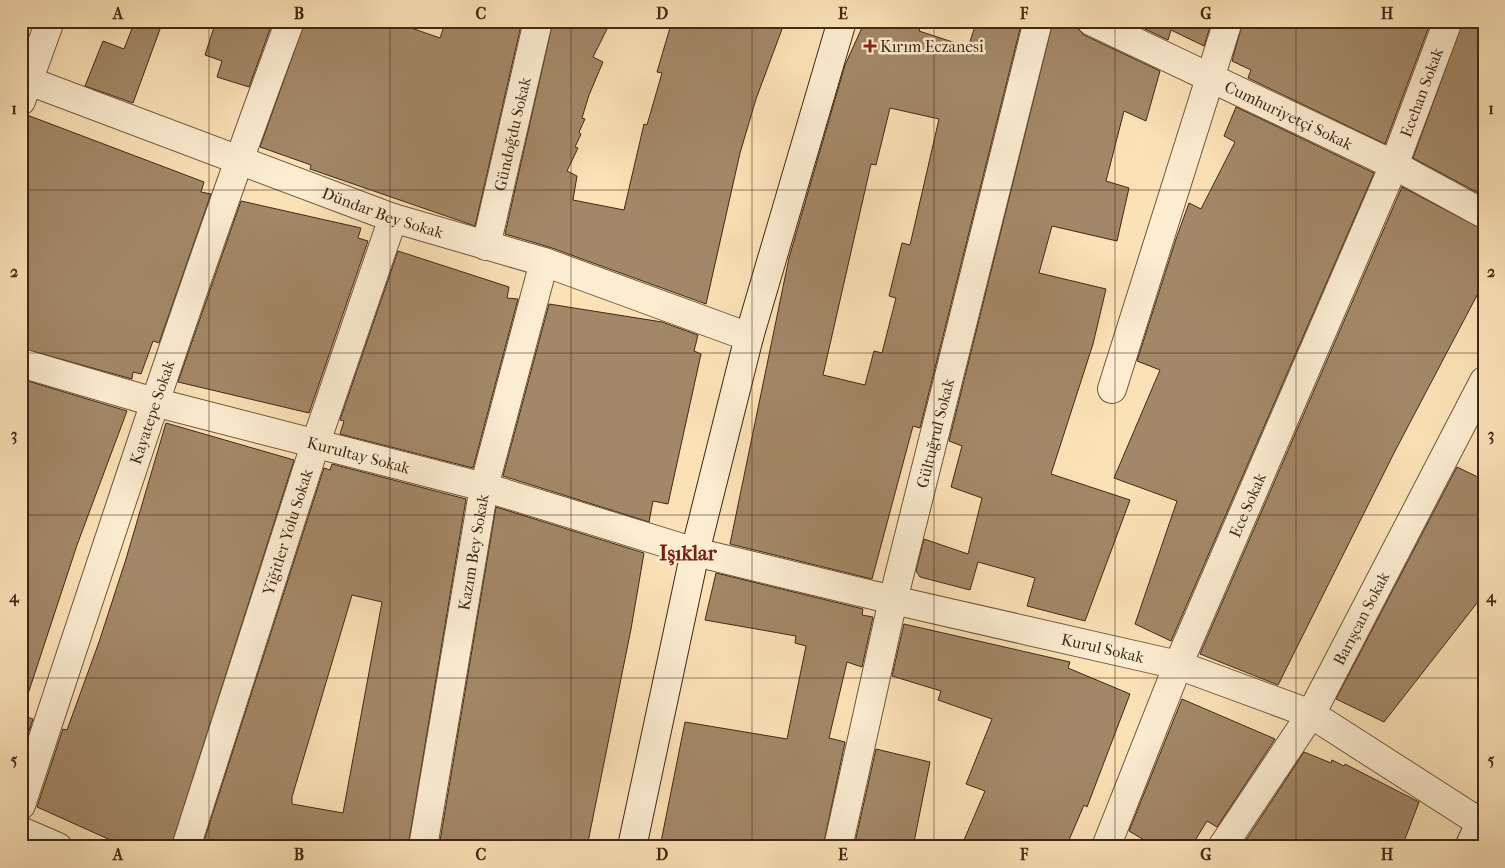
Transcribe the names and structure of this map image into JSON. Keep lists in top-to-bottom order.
{
  "streets": {
    "street": [
      "Ecehan Sokak",
      "Cumhuriyetçi Sokak",
      "Gündoğdu Sokak",
      "Dündar Bey Sokak",
      "Kayatepe Sokak",
      "Gültuğrul Sokak",
      "Kurultay Sokak",
      "Ece Sokak",
      "Yiğitler Yolu Sokak",
      "Kazım Bey Sokak",
      "Barışcan Sokak",
      "Kurul Sokak"
    ]
  },
  "crossings": [
    ["Ecehan Sokak", "Cumhuriyetçi Sokak"],
    ["Ecehan Sokak", "Ece Sokak"],
    ["Cumhuriyetçi Sokak", "Ece Sokak"],
    ["Gündoğdu Sokak", "Dündar Bey Sokak"],
    ["Dündar Bey Sokak", "Kayatepe Sokak"],
    ["Dündar Bey Sokak", "Yiğitler Yolu Sokak"],
    ["Dündar Bey Sokak", "Kazım Bey Sokak"],
    ["Kayatepe Sokak", "Kurultay Sokak"],
    ["Gültuğrul Sokak", "Kurul Sokak"],
    ["Kurultay Sokak", "Yiğitler Yolu Sokak"],
    ["Kurultay Sokak", "Kazım Bey Sokak"],
    ["Kurultay Sokak", "Kurul Sokak"],
    ["Ece Sokak", "Kurul Sokak"],
    ["Barışcan Sokak", "Kurul Sokak"]
  ],
  "districts": ["Işıklar"],
  "places": {
    "health": ["Kırım Eczanesi"]
  },
  "grid": {
    "columns": [
      "A",
      "B",
      "C",
      "D",
      "E",
      "F",
      "G",
      "H"
    ],
    "rows": [
      "1",
      "2",
      "3",
      "4",
      "5"
    ]
  }
}
